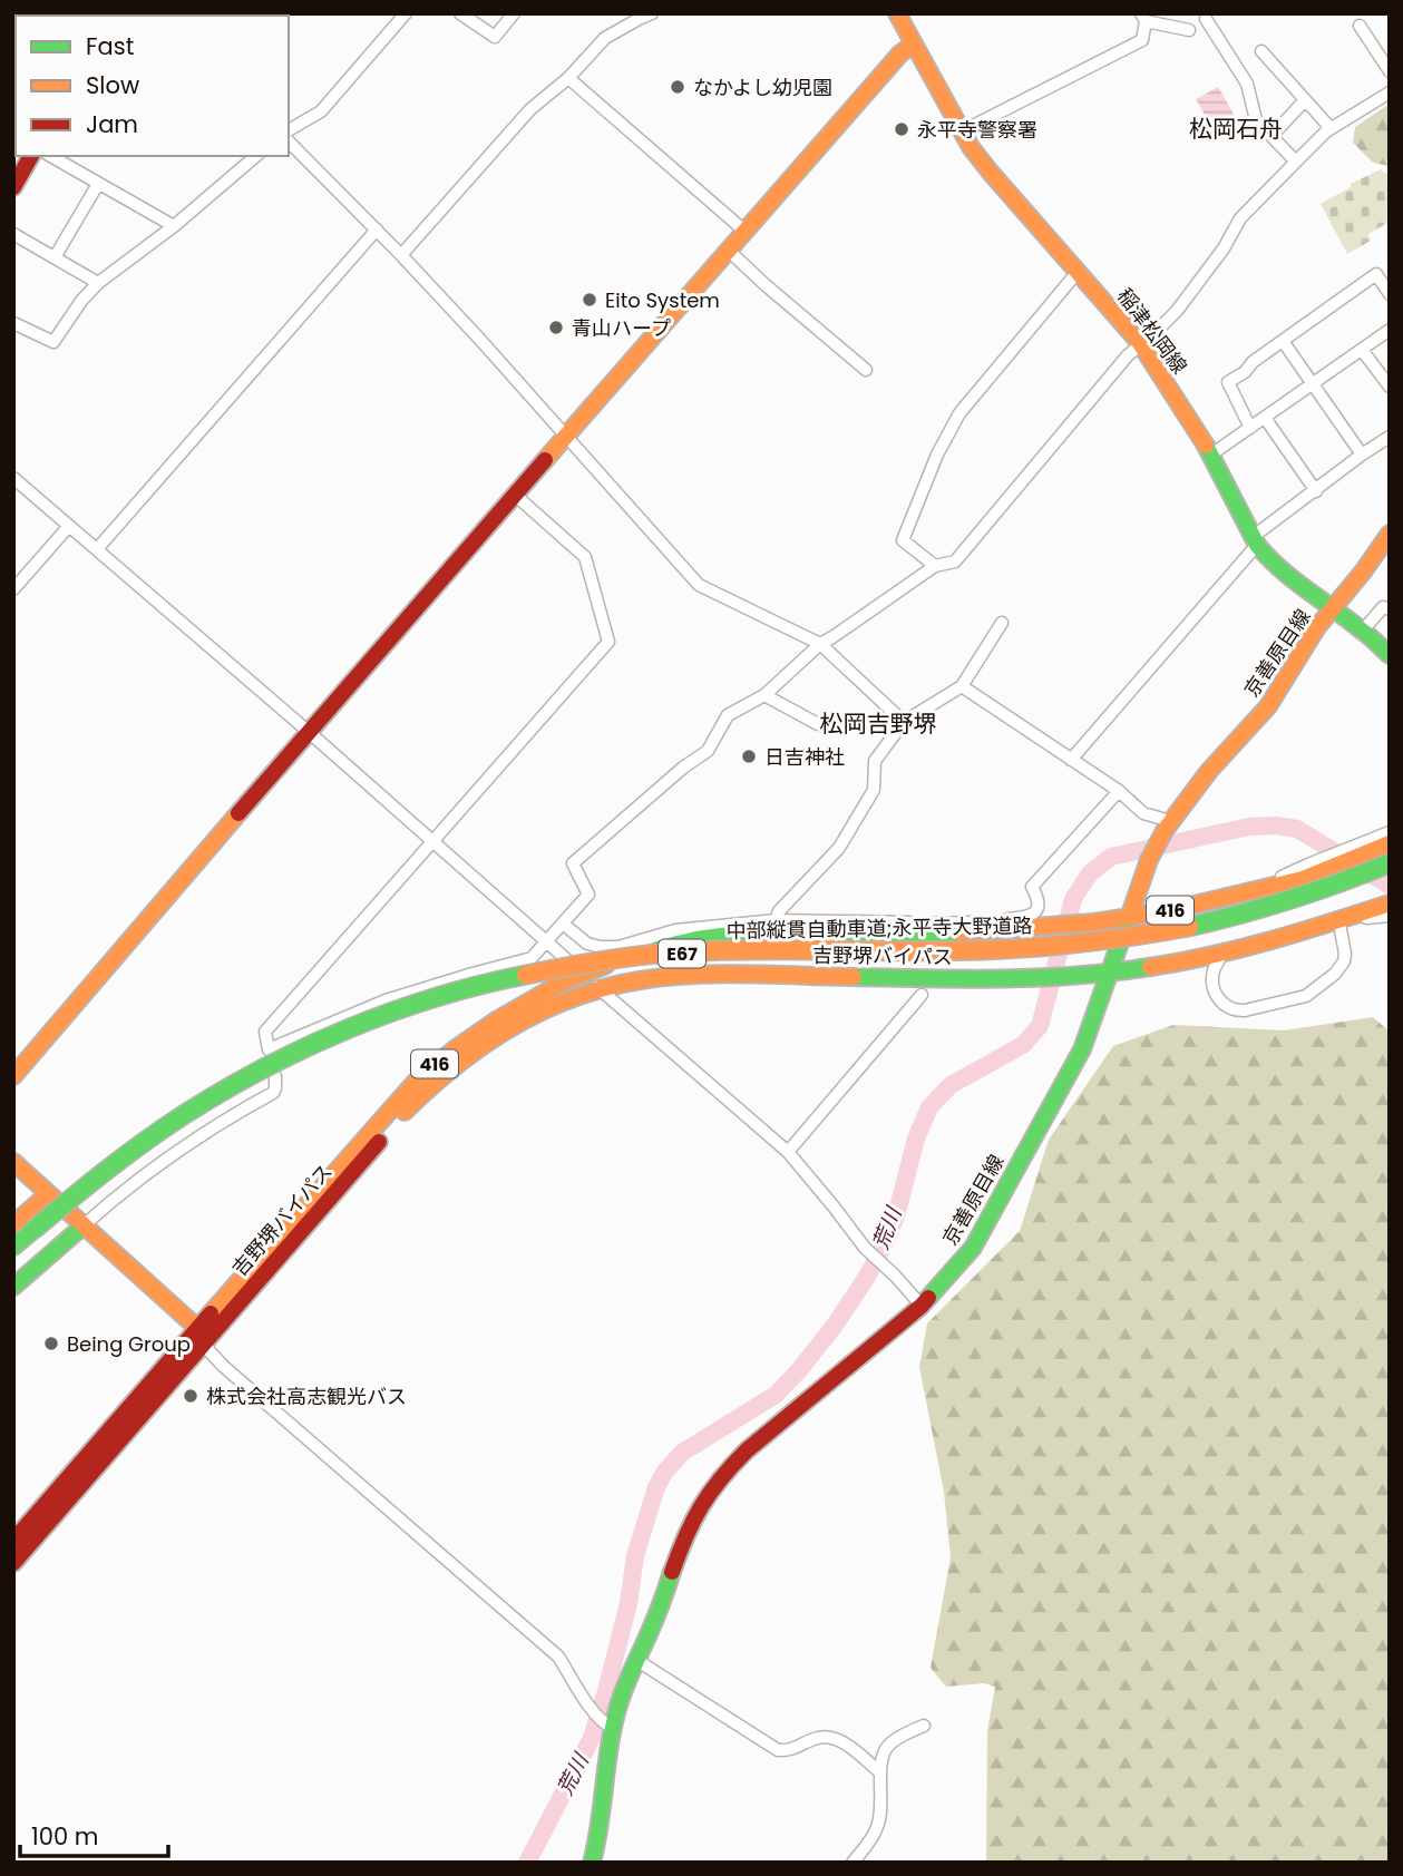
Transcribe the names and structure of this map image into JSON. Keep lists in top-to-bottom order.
{
  "streets": {
    "main road": [
      "稲津松岡線",
      "京善原目線",
      "416",
      "中部縦貫自動車道;永平寺大野道路",
      "E67",
      "吉野堺バイパス"
    ]
  },
  "crossings": [
    ["稲津松岡線", "京善原目線"],
    ["京善原目線", "吉野堺バイパス"]
  ],
  "districts": ["松岡石舟", "松岡吉野堺"],
  "water": ["荒川"],
  "places": [
    "なかよし幼児園",
    "永平寺警察署",
    "Eito System",
    "青山ハープ",
    "日吉神社",
    "Being Group",
    "株式会社高志観光バス"
  ],
  "legend": ["Fast", "Slow", "Jam"],
  "scale_bar": "100 m"
}
